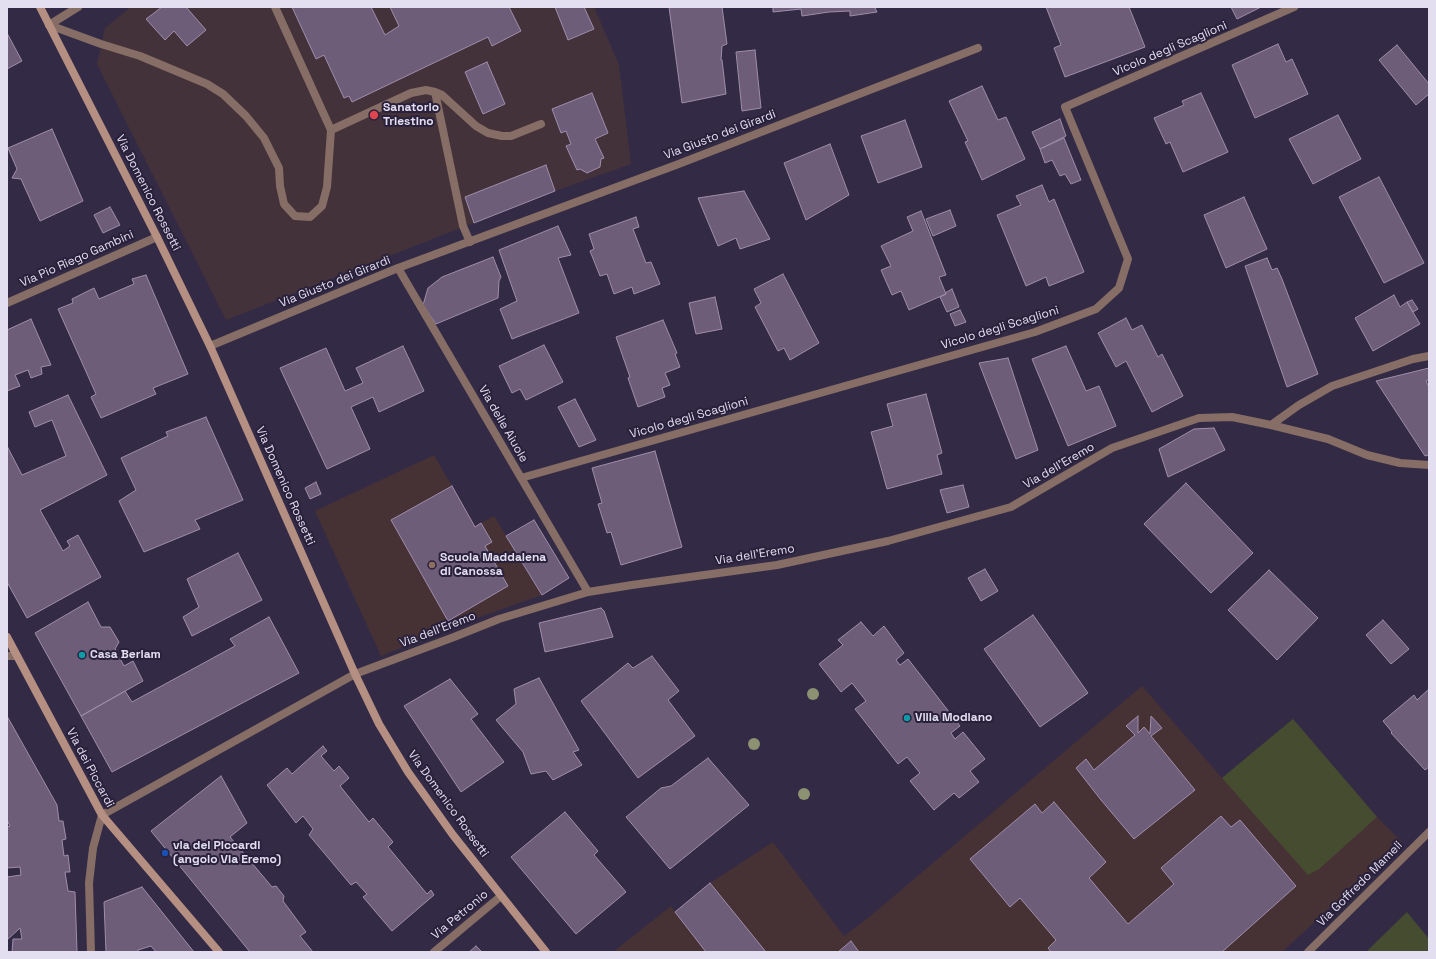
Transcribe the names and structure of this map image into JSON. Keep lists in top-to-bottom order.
{
  "streets": {
    "main road": ["Via Domenico Rossetti", "Via dei Piccardi"],
    "street": [
      "Vicolo degli Scaglioni",
      "Via Giusto dei Girardi",
      "Via Pio Riego Gambini",
      "Via delle Aiuole",
      "Via dell'Eremo",
      "Via Goffredo Mameli",
      "Via Petronio"
    ]
  },
  "crossings": [
    ["Vicolo degli Scaglioni", "Via delle Aiuole"],
    ["Via Giusto dei Girardi", "Via Domenico Rossetti"],
    ["Via Giusto dei Girardi", "Via delle Aiuole"],
    ["Via Domenico Rossetti", "Via Pio Riego Gambini"],
    ["Via Domenico Rossetti", "Via dell'Eremo"],
    ["Via Domenico Rossetti", "Via Petronio"],
    ["Via delle Aiuole", "Via dell'Eremo"],
    ["Via dell'Eremo", "Via dei Piccardi"]
  ],
  "places": [
    "Sanatorio Triestino",
    "Scuola Maddalena di Canossa",
    "Casa Berlam",
    "Villa Modiano",
    "via dei Piccardi (angolo Via Eremo)"
  ]
}
